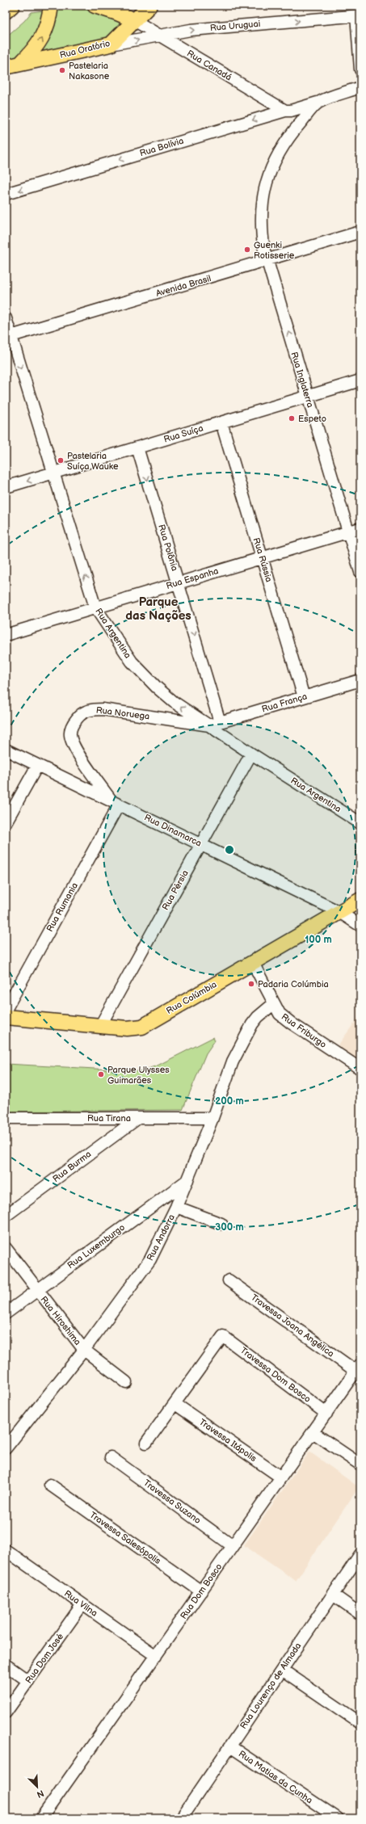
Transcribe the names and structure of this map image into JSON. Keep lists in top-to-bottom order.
{
  "streets": {
    "main road": ["Rua Oratório", "Rua Colúmbia"],
    "street": [
      "Rua Uruguai",
      "Rua Canadá",
      "Rua Bolívia",
      "Avenida Brasil",
      "Rua Inglaterra",
      "Rua Suíça",
      "Rua Polônia",
      "Rua Rússia",
      "Rua Espanha",
      "Rua Argentina",
      "Rua França",
      "Rua Noruega",
      "Rua Dinamarca",
      "Rua Pérsia",
      "Rua Rumania",
      "Rua Friburgo",
      "Rua Tirana",
      "Rua Burma",
      "Rua Andorra",
      "Rua Luxemburgo",
      "Rua Hiroshima",
      "Travessa Joana Angélica",
      "Travessa Dom Bosco",
      "Travessa Itápolis",
      "Travessa Suzano",
      "Travessa Salesópolis",
      "Rua Dom Bosco",
      "Rua Vilna",
      "Rua Dom José",
      "Rua Lourenço de Almada",
      "Rua Matias da Cunha"
    ]
  },
  "crossings": [
    ["Rua Uruguai", "Rua Oratório"],
    ["Rua Uruguai", "Rua Canadá"],
    ["Rua Oratório", "Rua Canadá"],
    ["Rua Canadá", "Rua Bolívia"],
    ["Rua Bolívia", "Rua Inglaterra"],
    ["Avenida Brasil", "Rua Inglaterra"],
    ["Avenida Brasil", "Rua Argentina"],
    ["Rua Inglaterra", "Rua Suíça"],
    ["Rua Inglaterra", "Rua Espanha"],
    ["Rua Suíça", "Rua Polônia"],
    ["Rua Suíça", "Rua Rússia"],
    ["Rua Suíça", "Rua Argentina"],
    ["Rua Polônia", "Rua Espanha"],
    ["Rua Polônia", "Rua Argentina"],
    ["Rua Polônia", "Rua França"],
    ["Rua Polônia", "Rua Noruega"],
    ["Rua Rússia", "Rua Espanha"],
    ["Rua Rússia", "Rua França"],
    ["Rua Espanha", "Rua Argentina"],
    ["Rua Argentina", "Rua França"],
    ["Rua Argentina", "Rua Noruega"],
    ["Rua Argentina", "Rua Pérsia"],
    ["Rua França", "Rua Noruega"],
    ["Rua Noruega", "Rua Dinamarca"],
    ["Rua Noruega", "Rua Rumania"],
    ["Rua Dinamarca", "Rua Pérsia"],
    ["Rua Dinamarca", "Rua Rumania"],
    ["Rua Dinamarca", "Rua Colúmbia"],
    ["Rua Pérsia", "Rua Colúmbia"],
    ["Rua Colúmbia", "Rua Friburgo"],
    ["Rua Friburgo", "Rua Andorra"],
    ["Rua Tirana", "Rua Burma"],
    ["Rua Tirana", "Rua Andorra"],
    ["Rua Andorra", "Rua Luxemburgo"],
    ["Rua Andorra", "Rua Hiroshima"],
    ["Rua Luxemburgo", "Rua Hiroshima"],
    ["Travessa Joana Angélica", "Rua Dom Bosco"],
    ["Travessa Dom Bosco", "Travessa Itápolis"],
    ["Travessa Dom Bosco", "Rua Dom Bosco"],
    ["Travessa Itápolis", "Rua Dom Bosco"],
    ["Travessa Suzano", "Rua Dom Bosco"],
    ["Travessa Salesópolis", "Rua Dom Bosco"],
    ["Rua Dom Bosco", "Rua Vilna"],
    ["Rua Vilna", "Rua Dom José"],
    ["Rua Lourenço de Almada", "Rua Matias da Cunha"]
  ],
  "one_way": ["Rua Uruguai", "Rua Bolívia", "Rua Polônia"],
  "districts": ["Parque das Nações"],
  "places": [
    "Pastelaria Nakasone",
    "Guenki Rotisserie",
    "Espeto",
    "Pastelaria Suíça Wauke",
    "Padaria Colúmbia",
    "Parque Ulysses Guimarães"
  ],
  "north": "bottom right",
  "rings": ["100 m", "200 m", "300 m"]
}
